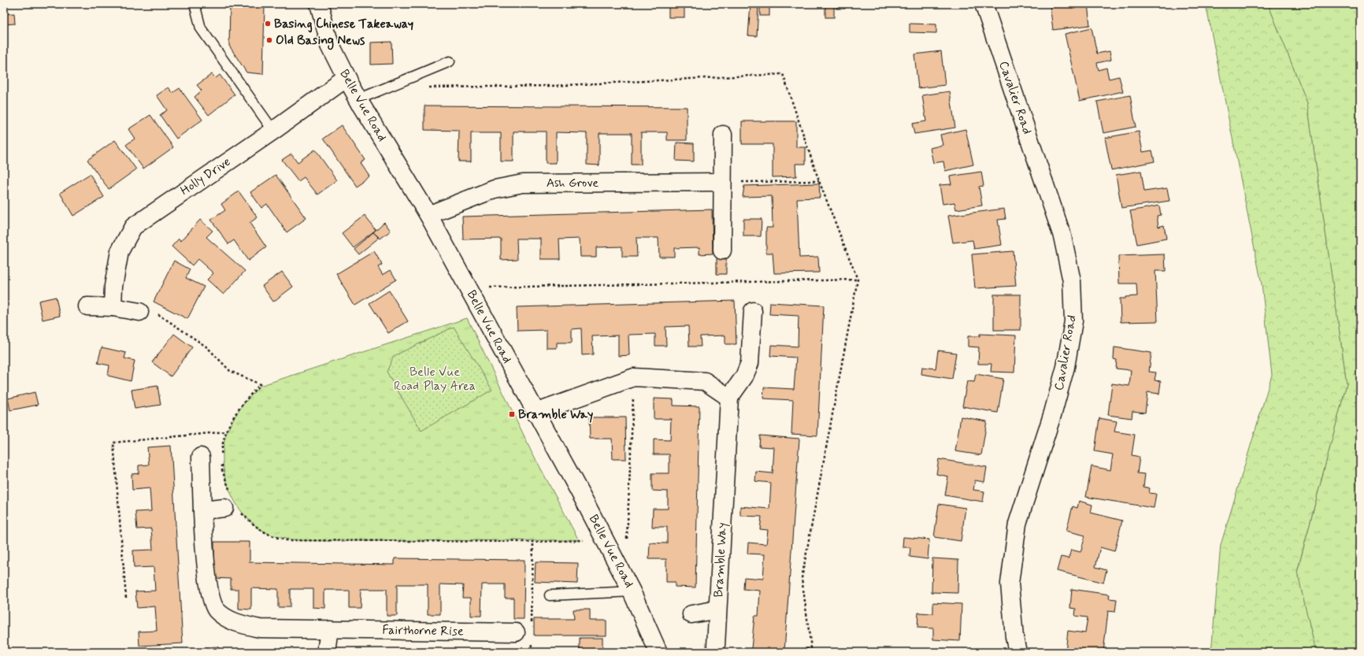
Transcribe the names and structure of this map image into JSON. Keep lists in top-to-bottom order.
{
  "streets": {
    "street": [
      "Cavalier Road",
      "Belle Vue Road",
      "Holly Drive",
      "Ash Grove",
      "Bramble Way",
      "Fairthorne Rise"
    ]
  },
  "crossings": [
    ["Belle Vue Road", "Holly Drive"],
    ["Belle Vue Road", "Ash Grove"]
  ],
  "parks": ["Belle Vue Road Play Area"],
  "places": {
    "other": ["Basing Chinese Takeaway", "Old Basing News"],
    "transit": ["Bramble Way"]
  }
}
